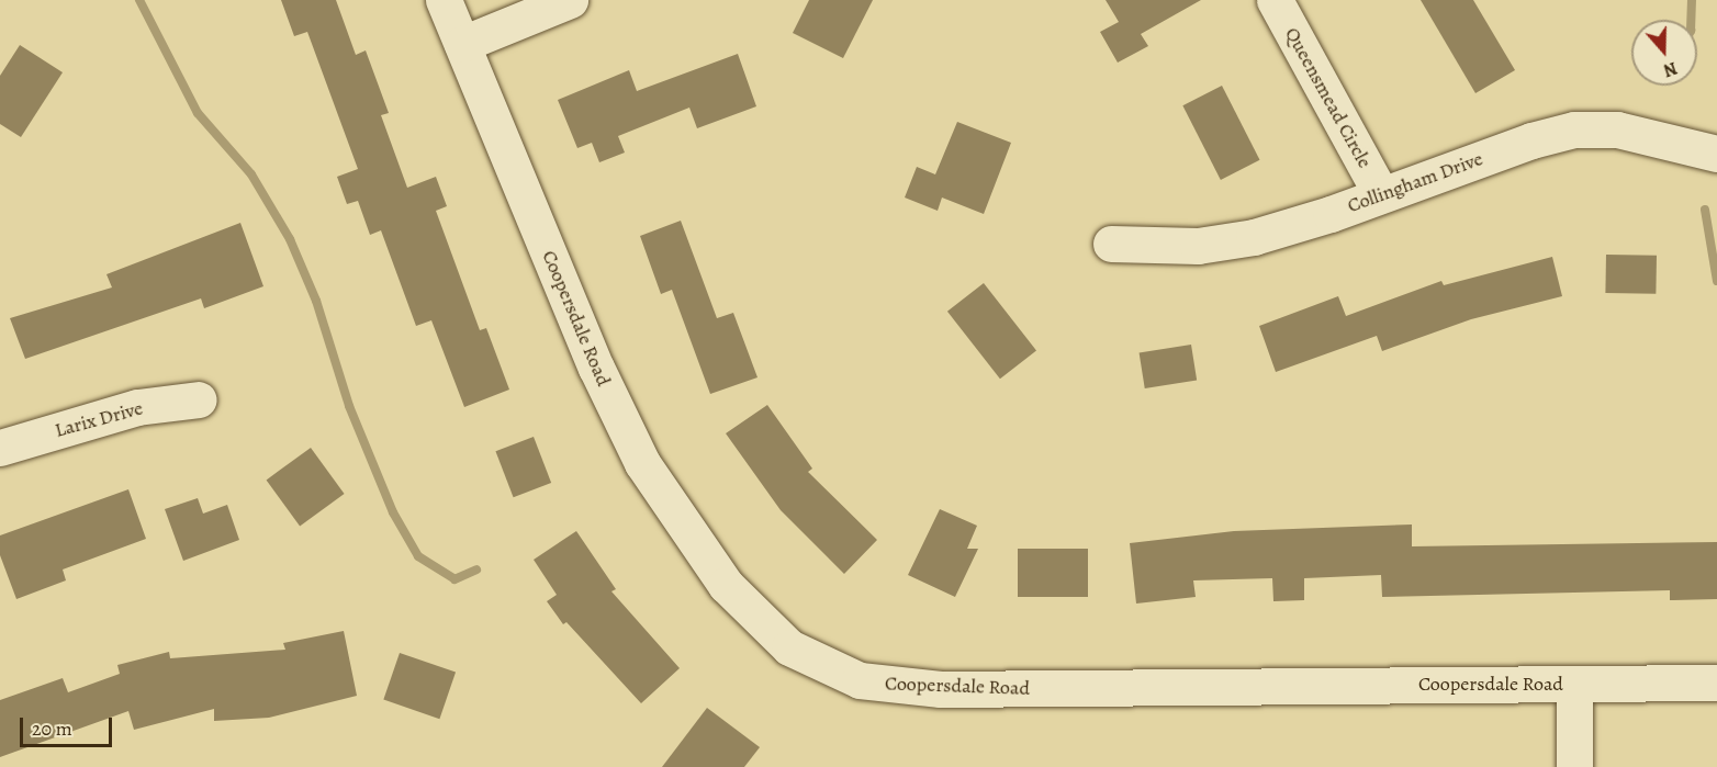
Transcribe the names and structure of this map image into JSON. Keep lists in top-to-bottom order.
{
  "streets": {
    "street": [
      "Queensmead Circle",
      "Collingham Drive",
      "Coopersdale Road",
      "Larix Drive"
    ]
  },
  "crossings": [
    ["Queensmead Circle", "Collingham Drive"]
  ],
  "scale_bar": "20 m",
  "north": "bottom"
}
